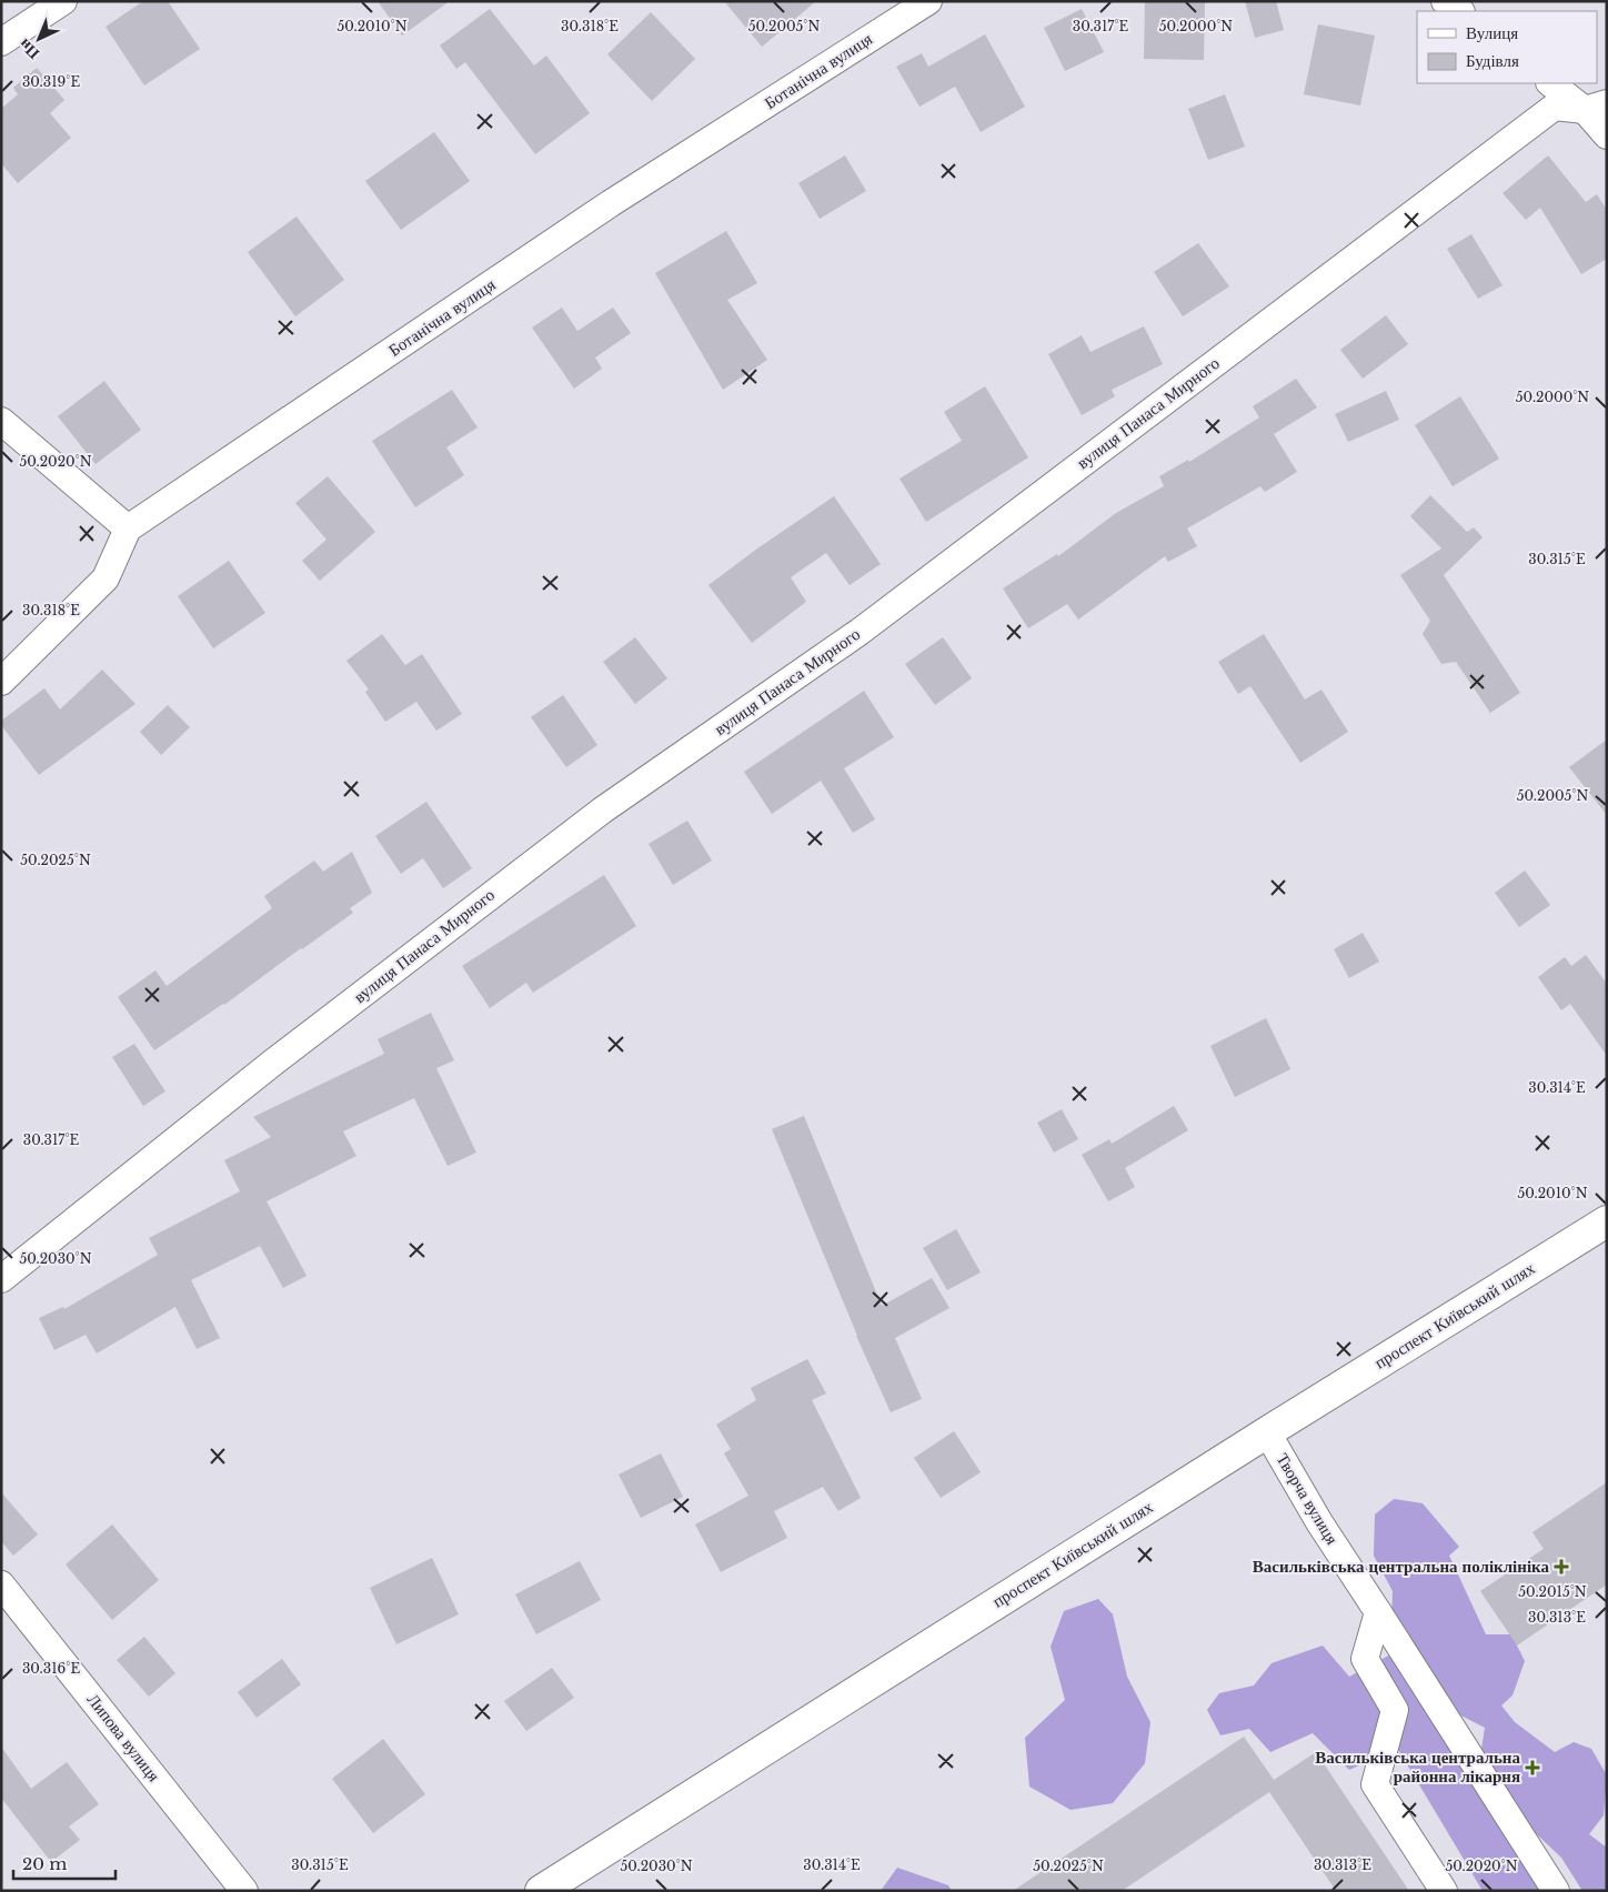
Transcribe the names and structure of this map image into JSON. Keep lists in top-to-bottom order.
{
  "streets": {
    "main road": ["проспект Київський шлях"],
    "street": [
      "Ботанічна вулиця",
      "вулиця Панаса Мирного",
      "Творча вулиця",
      "Липова вулиця"
    ]
  },
  "crossings": [
    ["проспект Київський шлях", "Творча вулиця"]
  ],
  "places": {
    "health": ["Васильківська центральна поліклініка", "Васильківська центральна районна лікарня"]
  },
  "legend": ["Вулиця", "Будівля"],
  "scale_bar": "20 m",
  "north": "bottom left",
  "coordinates": [
    "50.2010°N",
    "50.2005°N",
    "50.2000°N",
    "30.318°E",
    "30.317°E",
    "30.319°E",
    "50.2020°N",
    "30.315°E",
    "50.2025°N",
    "30.314°E",
    "50.2030°N",
    "50.2015°N",
    "30.313°E",
    "30.316°E"
  ]
}
